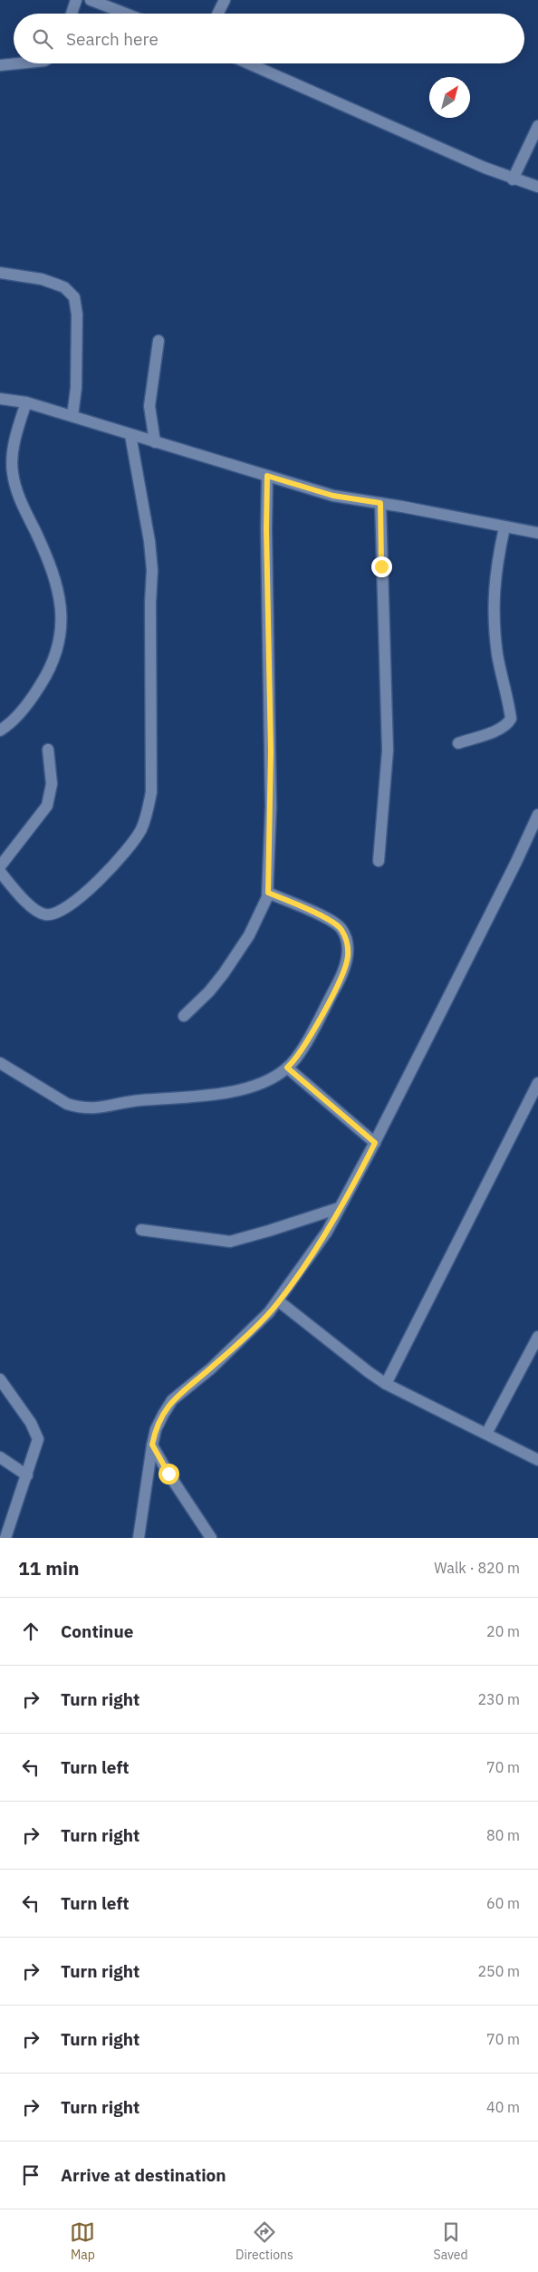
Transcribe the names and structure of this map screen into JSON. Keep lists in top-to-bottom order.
{
  "north": "top right",
  "page": {
    "search": "Search here",
    "heading": ["11 min", "Walk · 820 m"],
    "list": [
      ["Continue", "20 m"],
      ["Turn right", "230 m"],
      ["Turn left", "70 m"],
      ["Turn right", "80 m"],
      ["Turn left", "60 m"],
      ["Turn right", "250 m"],
      ["Turn right", "70 m"],
      ["Turn right", "40 m"],
      "Arrive at destination"
    ],
    "nav": ["Map", "Directions", "Saved"]
  }
}
